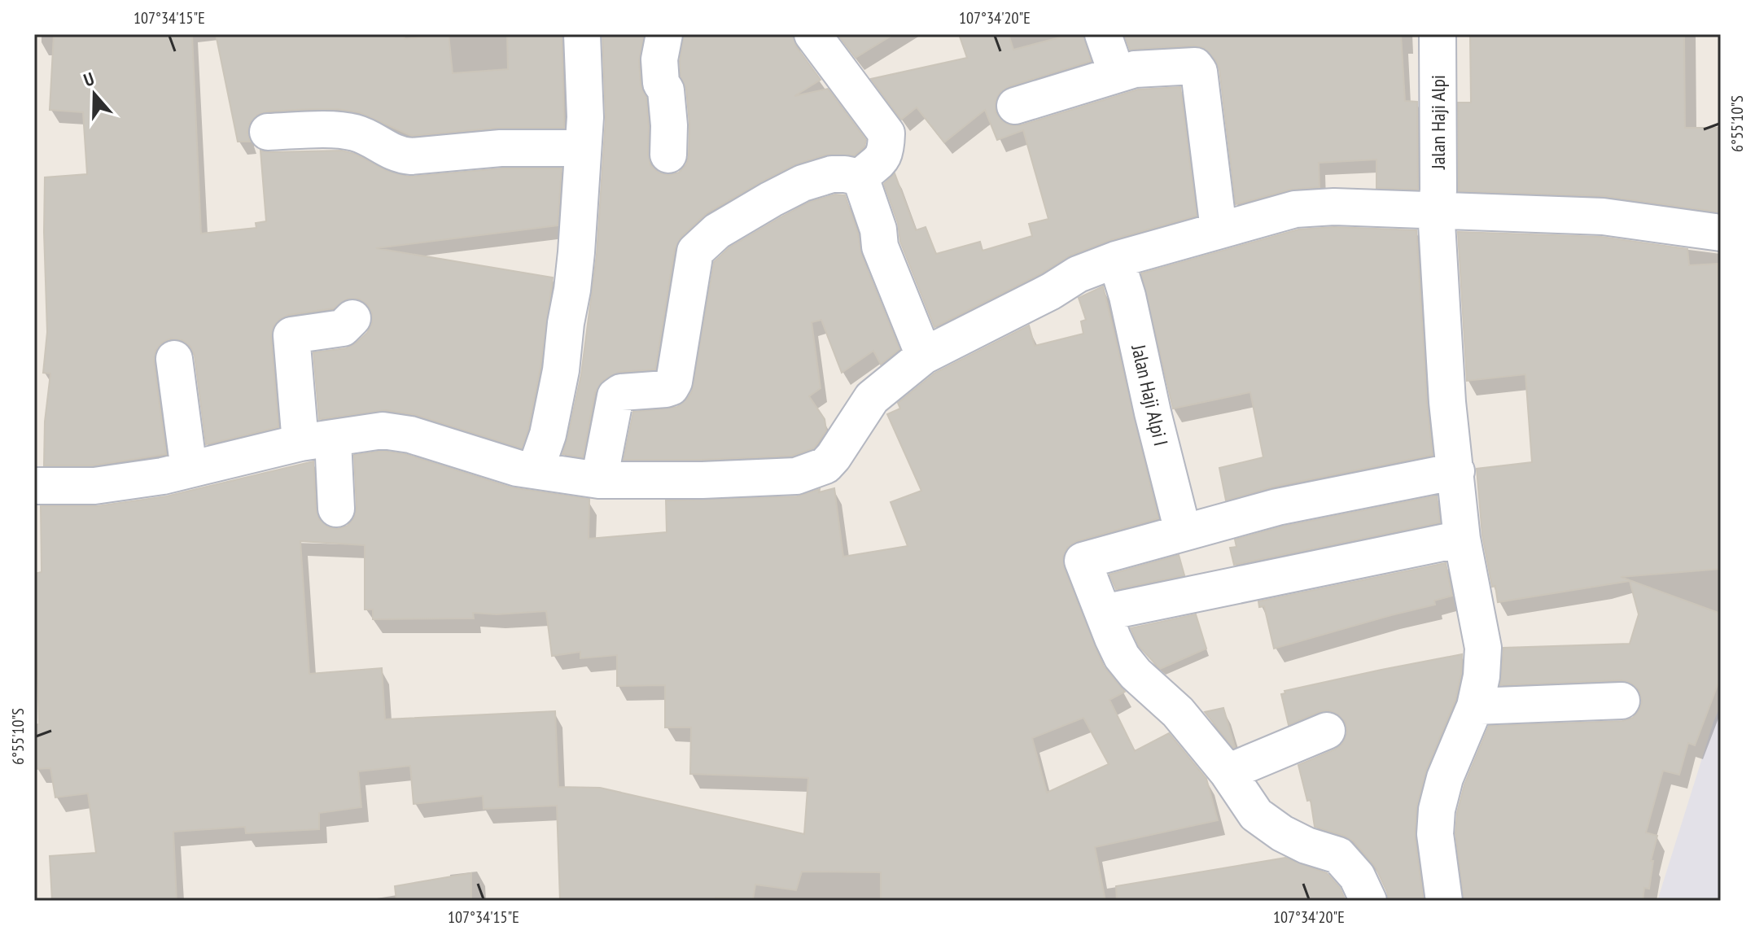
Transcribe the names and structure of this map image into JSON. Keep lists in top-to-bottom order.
{
  "streets": {
    "street": ["Jalan Haji Alpi", "Jalan Haji Alpi I"]
  },
  "north": "top",
  "coordinates": ["107°34'15\"E", "107°34'20\"E", "6°55'10\"S"]
}
